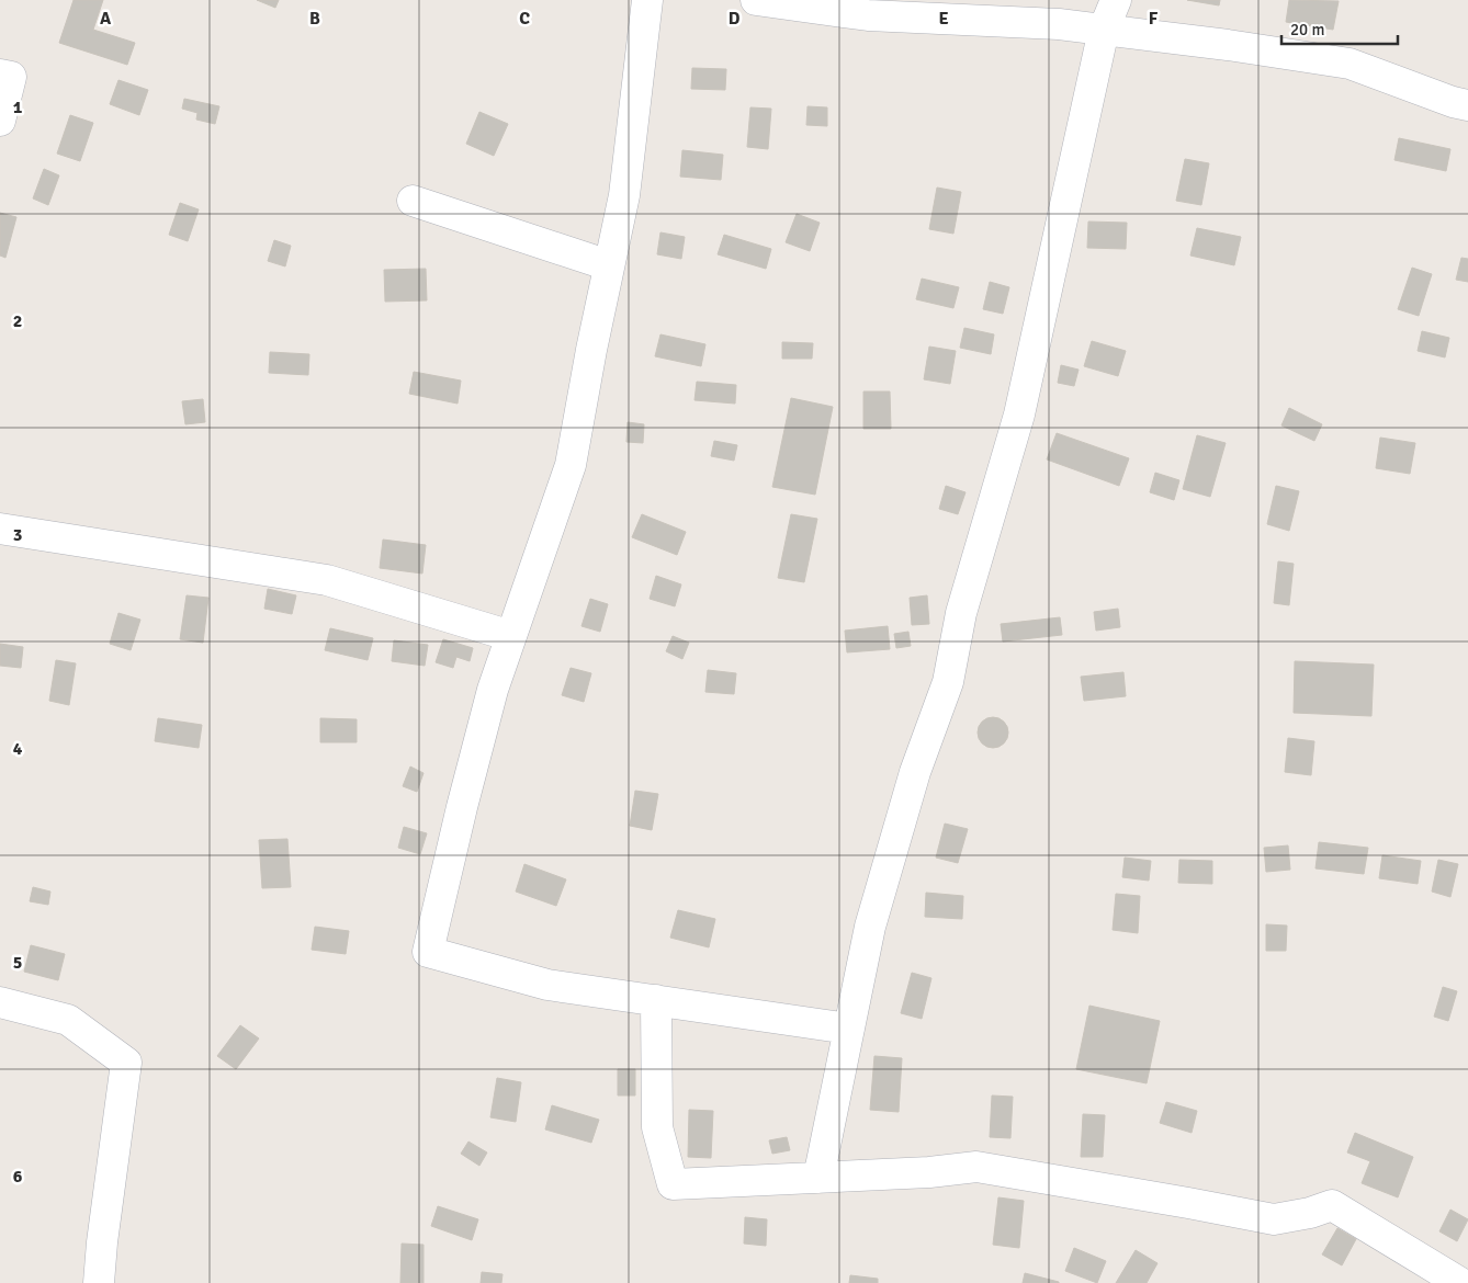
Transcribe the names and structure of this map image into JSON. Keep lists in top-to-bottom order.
{
  "scale_bar": "20 m",
  "grid": {
    "columns": [
      "A",
      "B",
      "C",
      "D",
      "E",
      "F"
    ],
    "rows": [
      "1",
      "2",
      "3",
      "4",
      "5",
      "6"
    ]
  }
}
